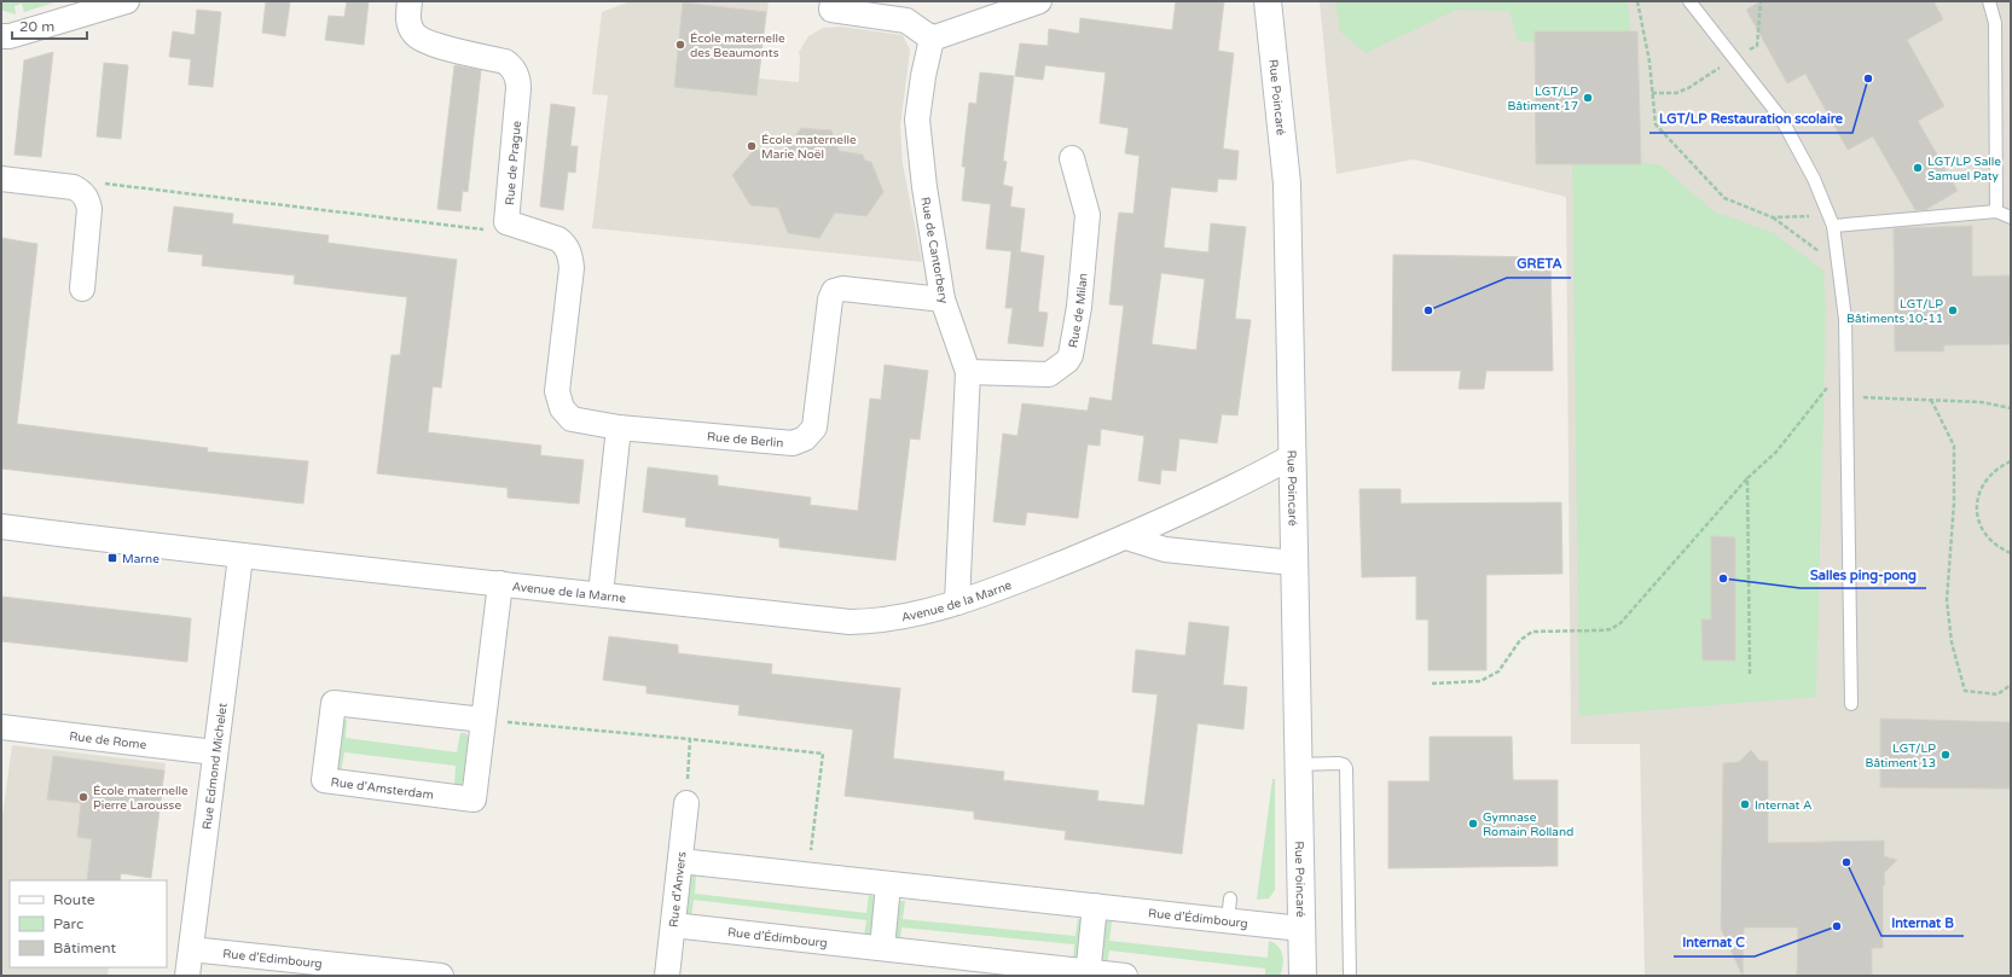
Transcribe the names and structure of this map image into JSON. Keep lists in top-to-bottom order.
{
  "streets": {
    "street": [
      "Rue Poincaré",
      "Rue de Prague",
      "Rue de Cantorbery",
      "Rue de Milan",
      "Rue de Berlin",
      "Avenue de la Marne",
      "Rue de Rome",
      "Rue Edmond Michelet",
      "Rue d'Amsterdam",
      "Rue d'Anvers",
      "Rue d’Édimbourg",
      "Rue d'Edimbourg"
    ]
  },
  "crossings": [
    ["Rue Poincaré", "Avenue de la Marne"],
    ["Rue Poincaré", "Rue d’Édimbourg"],
    ["Rue de Prague", "Rue de Berlin"],
    ["Rue de Cantorbery", "Rue de Milan"],
    ["Rue de Cantorbery", "Rue de Berlin"],
    ["Rue de Cantorbery", "Avenue de la Marne"],
    ["Avenue de la Marne", "Rue Edmond Michelet"],
    ["Avenue de la Marne", "Rue d'Amsterdam"],
    ["Rue de Rome", "Rue Edmond Michelet"],
    ["Rue Edmond Michelet", "Rue d'Edimbourg"],
    ["Rue d'Anvers", "Rue d’Édimbourg"]
  ],
  "places": {
    "other": [
      "École maternelle des Beaumonts",
      "LGT/LP Restauration scolaire",
      "LGT/LP Bâtiment 17",
      "École maternelle Marie Noël",
      "LGT/LP Salle Samuel Paty",
      "GRETA",
      "LGT/LP Bâtiments 10-11",
      "Salles ping-pong",
      "LGT/LP Bâtiment 13",
      "École maternelle Pierre Larousse",
      "Internat A",
      "Gymnase Romain Rolland",
      "Internat B",
      "Internat C"
    ],
    "transit": ["Marne"]
  },
  "legend": ["Route", "Parc", "Bâtiment"],
  "scale_bar": "20 m"
}
